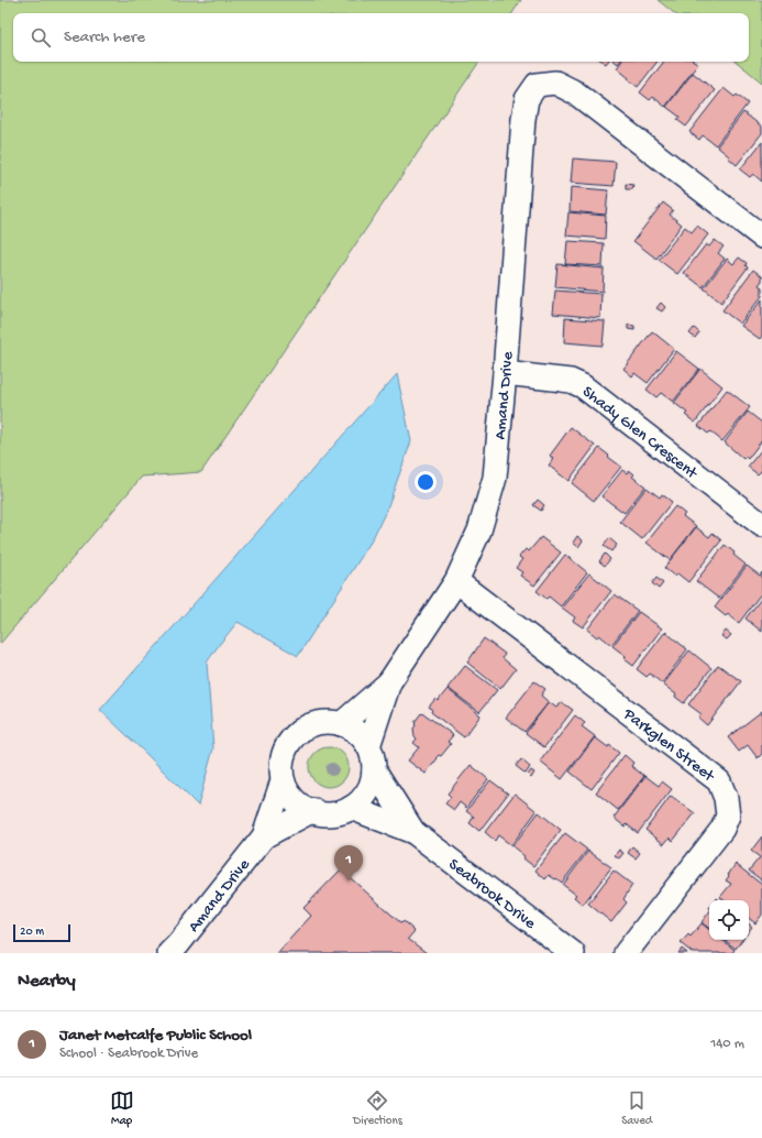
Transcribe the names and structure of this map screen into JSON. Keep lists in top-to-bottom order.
{
  "streets": {
    "street": [
      "Amand Drive",
      "Shady Glen Crescent",
      "Parkglen Street",
      "Seabrook Drive"
    ]
  },
  "crossings": [
    ["Amand Drive", "Shady Glen Crescent"],
    ["Amand Drive", "Parkglen Street"],
    ["Amand Drive", "Seabrook Drive"]
  ],
  "scale_bar": "20 m",
  "page": {
    "search": "Search here",
    "pins": "1",
    "scale": "20 m",
    "heading": "Nearby",
    "list": [
      {
        "mark": "1",
        "name": "Janet Metcalfe Public School",
        "note": "School · Seabrook Drive",
        "value": "140 m"
      }
    ],
    "nav": ["Map", "Directions", "Saved"]
  }
}
